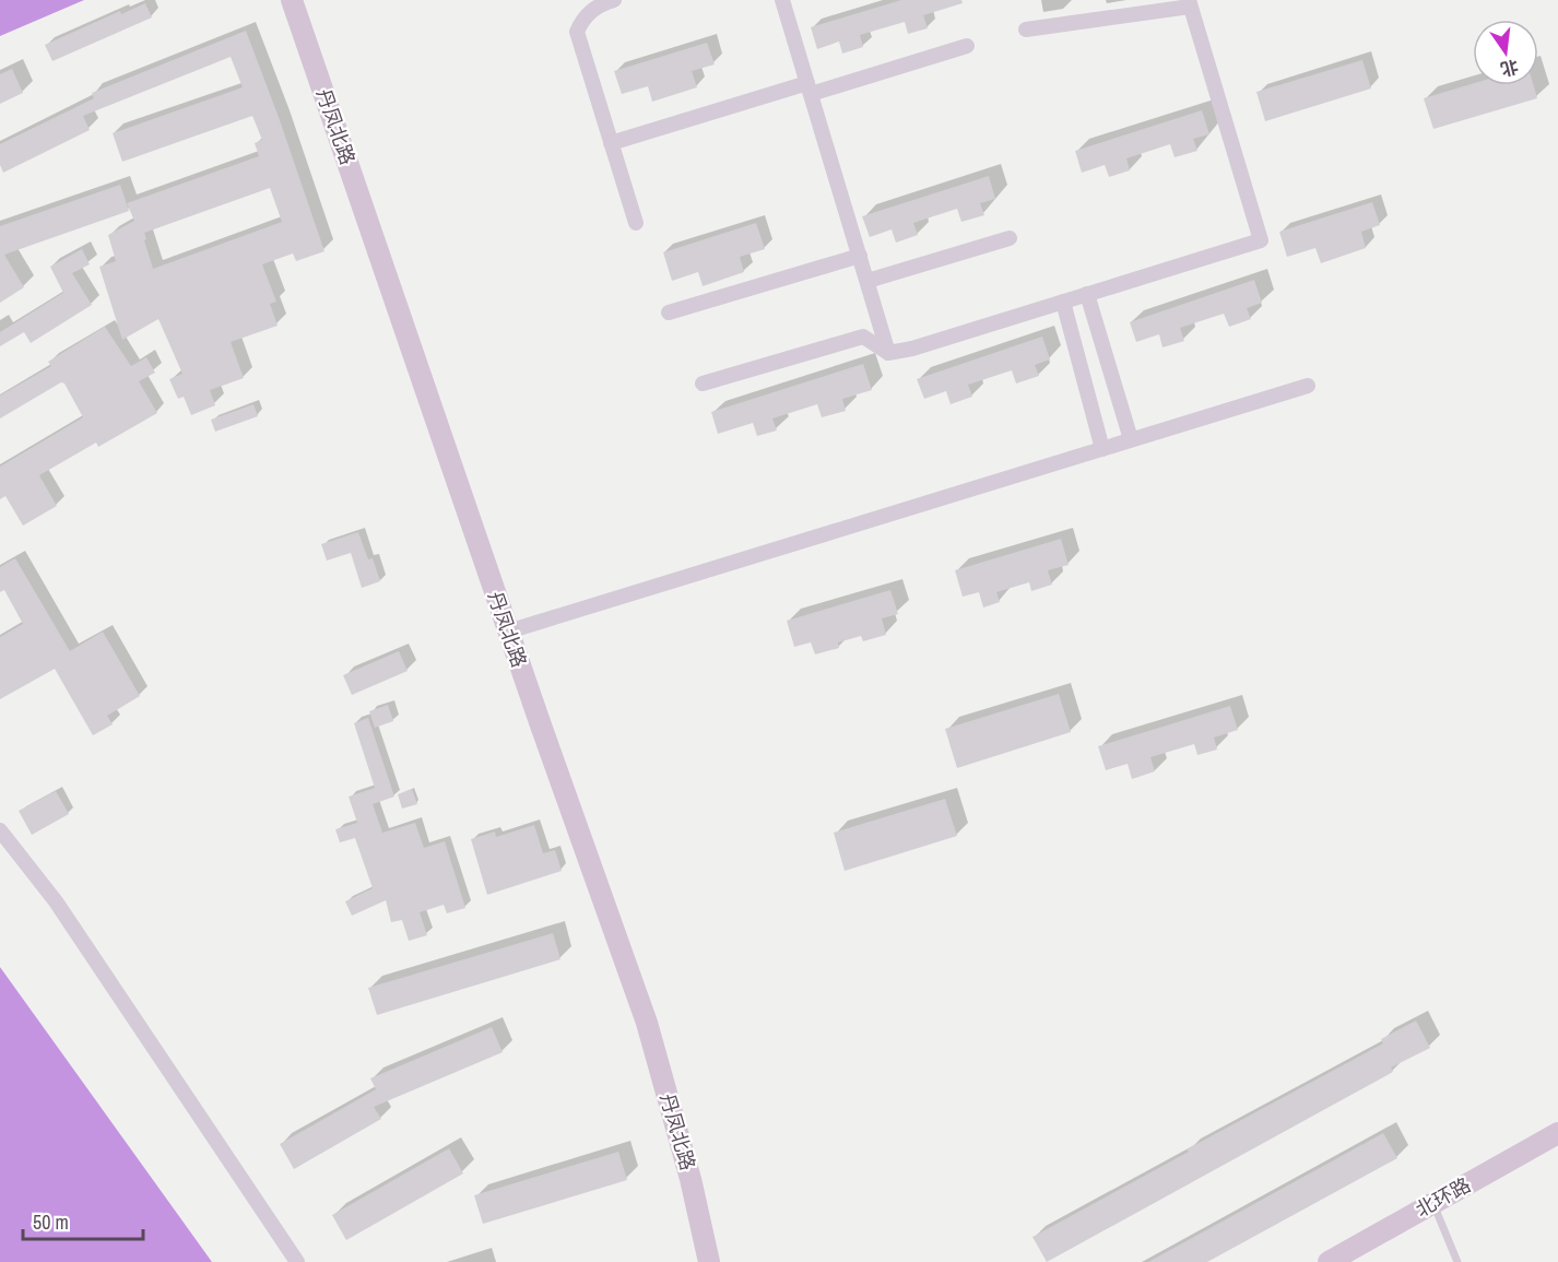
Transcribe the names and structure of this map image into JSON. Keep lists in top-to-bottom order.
{
  "streets": {
    "main road": ["丹凤北路", "北环路"]
  },
  "scale_bar": "50 m",
  "north": "bottom"
}
